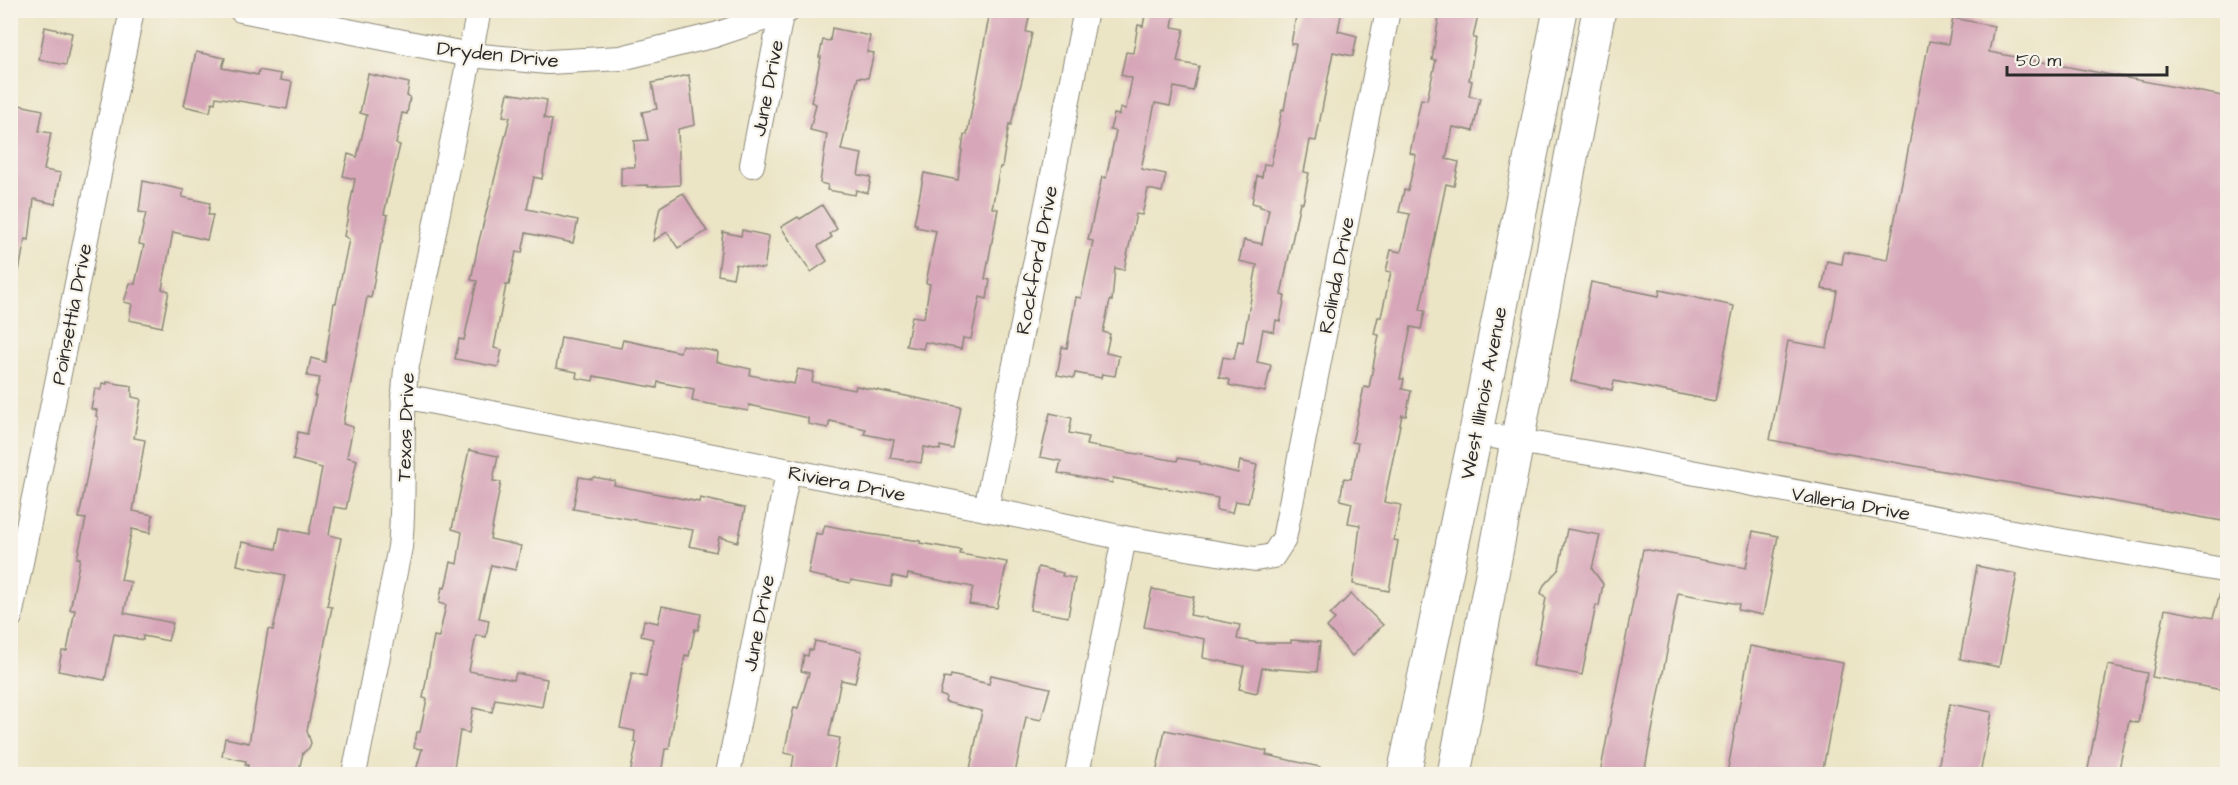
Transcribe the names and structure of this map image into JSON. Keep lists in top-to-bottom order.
{
  "streets": {
    "main road": ["West Illinois Avenue"],
    "street": [
      "Dryden Drive",
      "June Drive",
      "Rockford Drive",
      "Rolinda Drive",
      "Poinsettia Drive",
      "Texas Drive",
      "Riviera Drive",
      "Valleria Drive"
    ]
  },
  "crossings": [
    ["Dryden Drive", "June Drive"],
    ["Dryden Drive", "Texas Drive"],
    ["June Drive", "Riviera Drive"],
    ["Rockford Drive", "Riviera Drive"],
    ["Rolinda Drive", "Riviera Drive"],
    ["West Illinois Avenue", "Valleria Drive"],
    ["Texas Drive", "Riviera Drive"]
  ],
  "scale_bar": "50 m"
}
